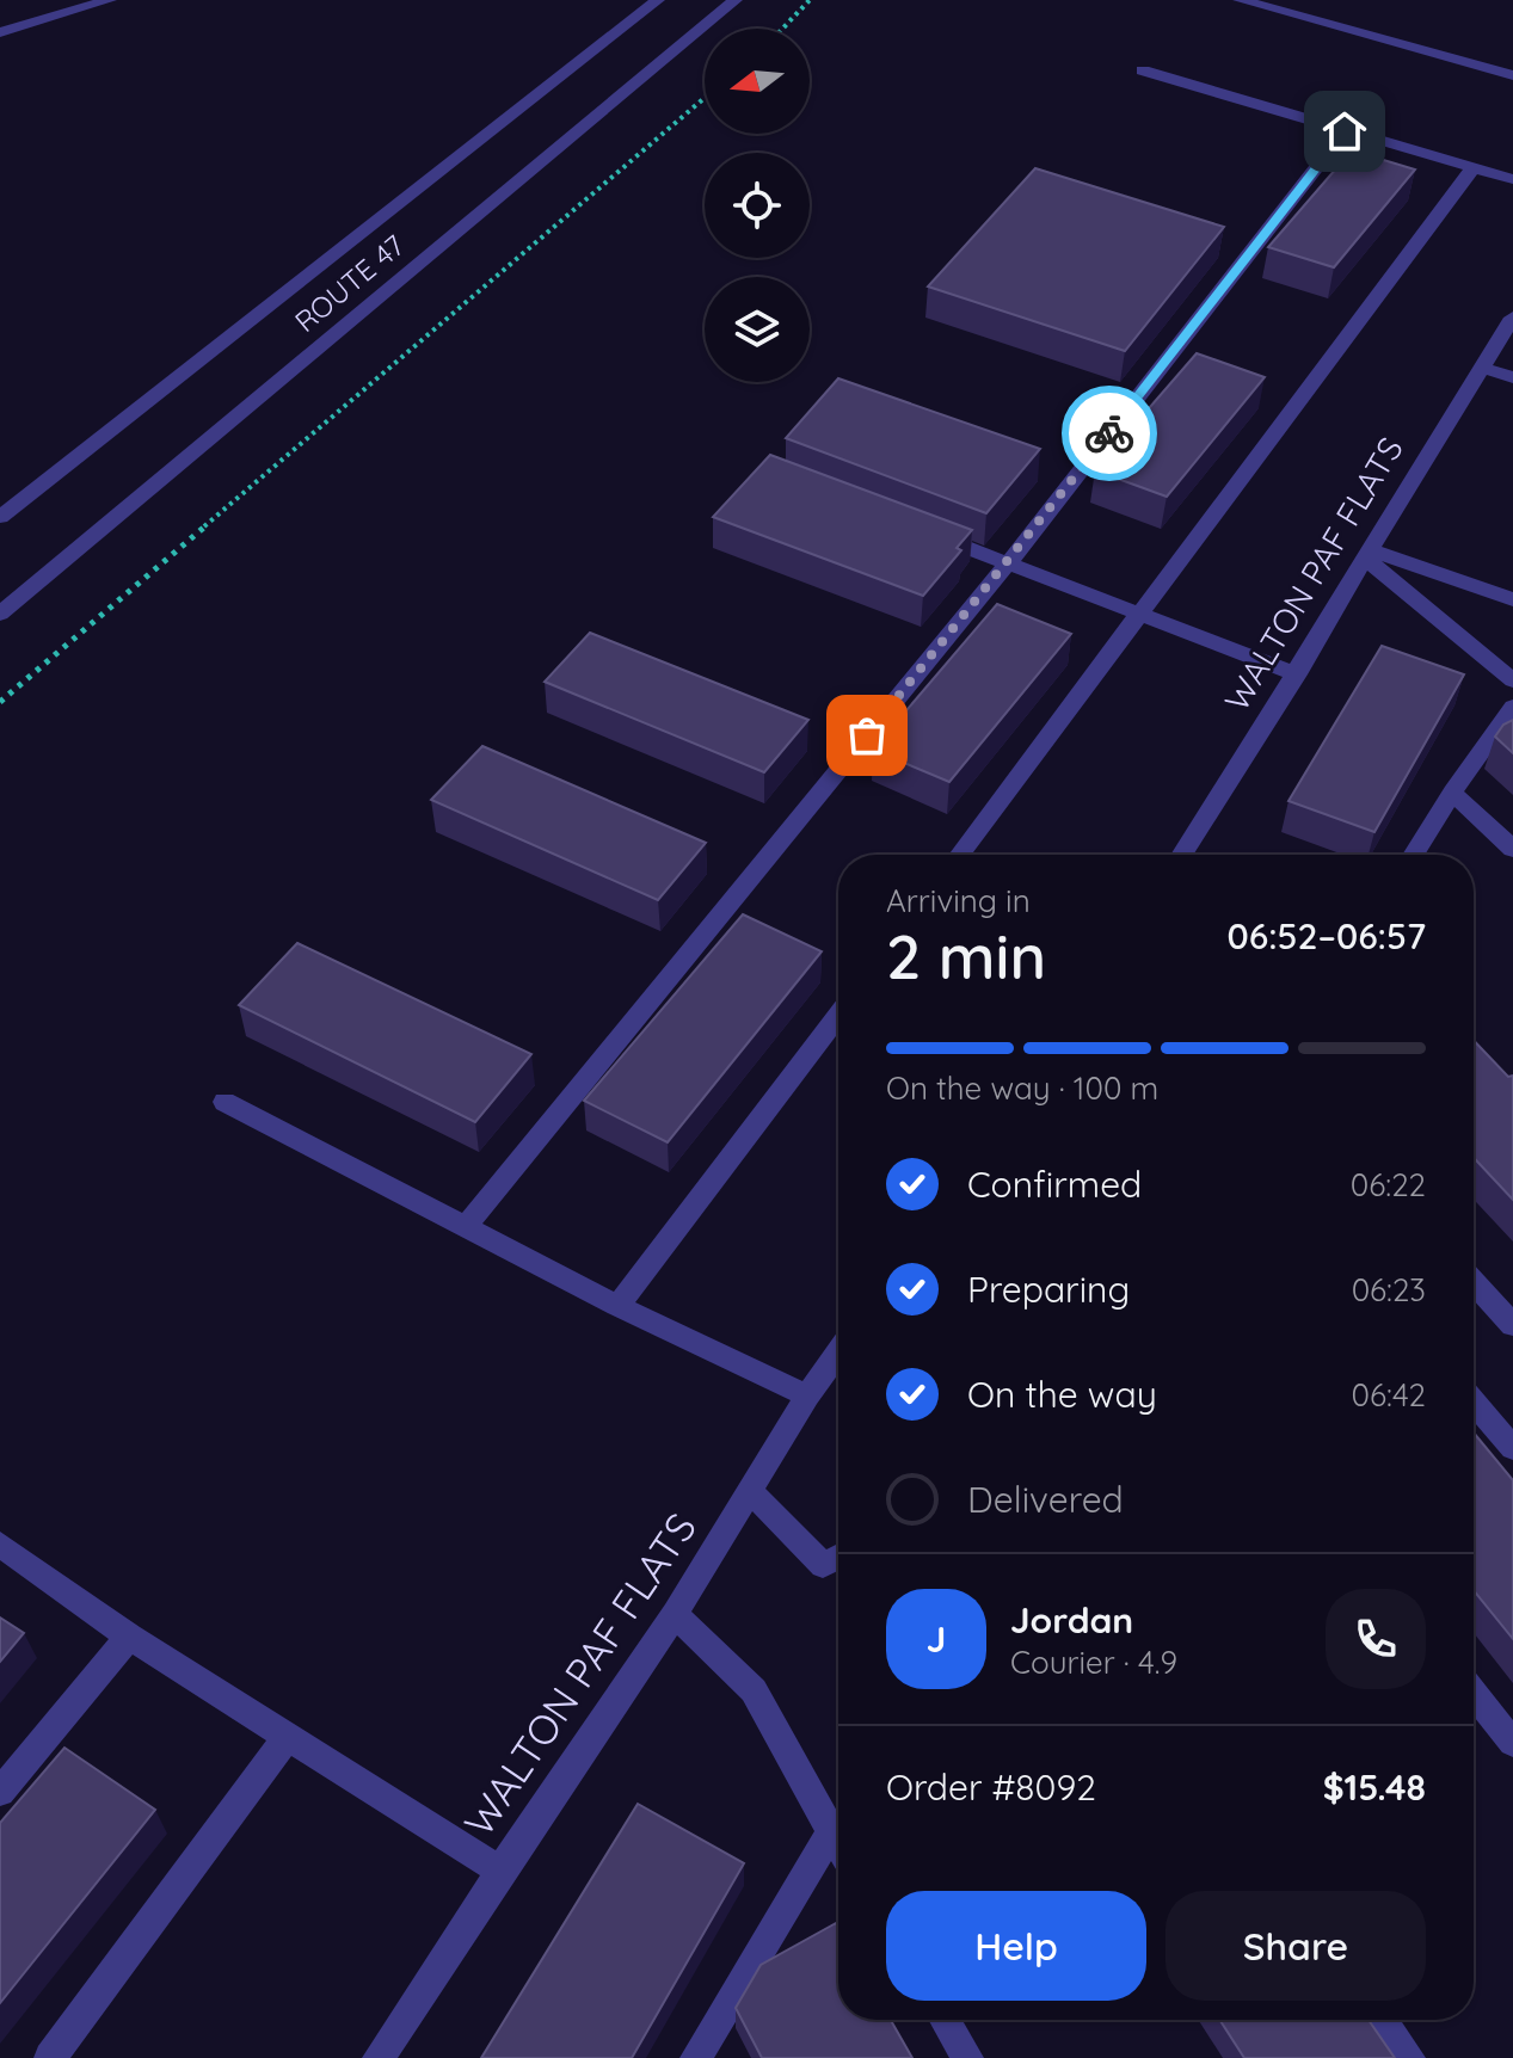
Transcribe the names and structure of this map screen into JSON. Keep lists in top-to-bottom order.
{
  "streets": {
    "street": ["ROUTE 47", "WALTON PAF FLATS"]
  },
  "north": "left",
  "page": {
    "heading": ["2 min", "Arriving in", "06:52–06:57"],
    "panel": [
      "Jordan",
      "Courier · 4.9",
      "Order #8092",
      "$15.48"
    ],
    "bar": "On the way · 100 m",
    "list": [
      ["Confirmed", "06:22"],
      ["Preparing", "06:23"],
      ["On the way", "06:42"],
      "Delivered"
    ],
    "round": "J",
    "buttons": ["Help", "Share"]
  }
}
